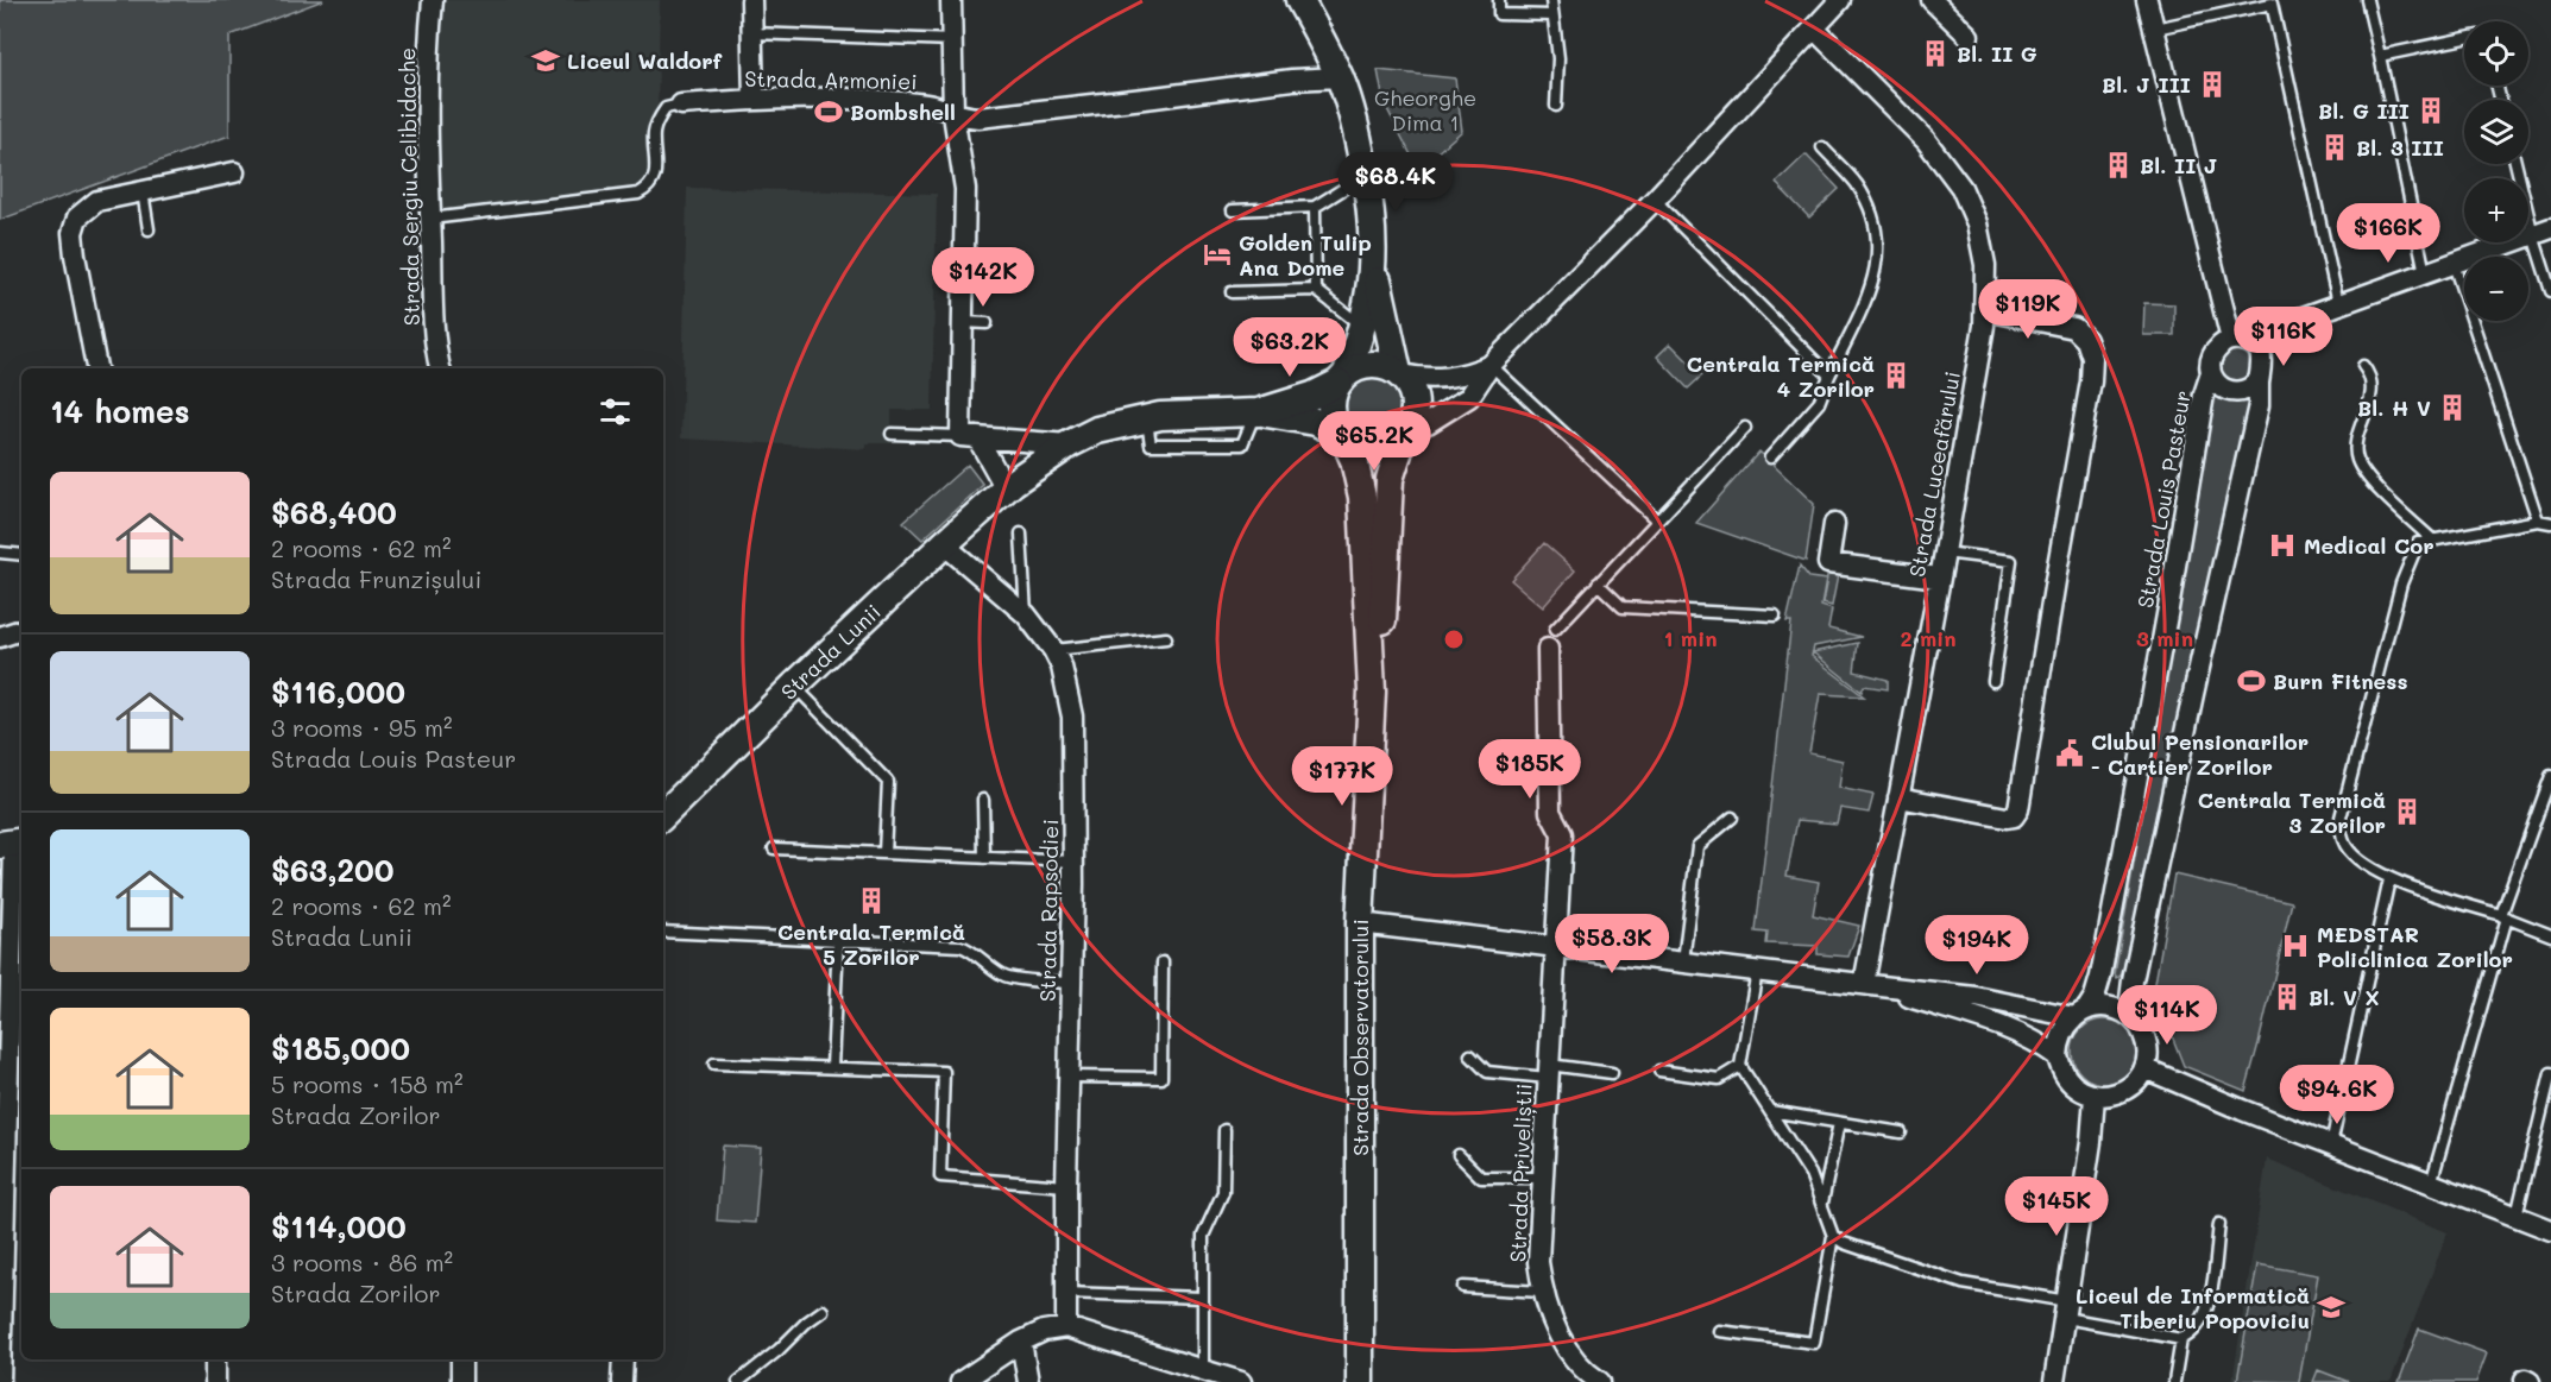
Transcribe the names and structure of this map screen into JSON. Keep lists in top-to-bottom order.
{
  "streets": {
    "main road": ["Strada Lunii", "Strada Observatorului"],
    "street": [
      "Strada Armoniei",
      "Strada Sergiu Celibidache",
      "Strada Luceafărului",
      "Strada Louis Pasteur",
      "Strada Rapsodiei",
      "Strada Priveliștii"
    ]
  },
  "crossings": [
    ["Strada Armoniei", "Strada Sergiu Celibidache"],
    ["Strada Lunii", "Strada Rapsodiei"],
    ["Strada Lunii", "Strada Observatorului"]
  ],
  "parks": ["Gheorghe Dima 1"],
  "places": {
    "building": [
      "Bl. II G",
      "Bl. J III",
      "Bl. G III",
      "Bl. 3 III",
      "Bl. II J",
      "Centrala Termică 4 Zorilor",
      "Bl. H V",
      "Centrala Termică 3 Zorilor",
      "Centrala Termică 5 Zorilor",
      "Bl. V X"
    ],
    "school or university": ["Liceul Waldorf", "Liceul de Informatică Tiberiu Popoviciu"],
    "sports": ["Bombshell", "Burn Fitness"],
    "hotel": ["Golden Tulip Ana Dome"],
    "hospital": ["Medical Cor", "MEDSTAR Policlinica Zorilor"],
    "public building": ["Clubul Pensionarilor - Cartier Zorilor"]
  },
  "page": {
    "map_buttons": ["+", "−"],
    "price": [
      "$68.4K",
      "$166K",
      "$142K",
      "$119K",
      "$116K",
      "$63.2K",
      "$65.2K",
      "$185K",
      "$177K",
      "$58.3K",
      "$194K",
      "$114K",
      "$94.6K",
      "$145K"
    ],
    "heading": "14 homes",
    "list": [
      {
        "name": "$68,400",
        "note": "2 rooms · 62 m² · Strada Frunzișului"
      },
      {
        "name": "$116,000",
        "note": "3 rooms · 95 m² · Strada Louis Pasteur"
      },
      {
        "name": "$63,200",
        "note": "2 rooms · 62 m² · Strada Lunii"
      },
      {
        "name": "$185,000",
        "note": "5 rooms · 158 m² · Strada Zorilor"
      },
      {
        "name": "$114,000",
        "note": "3 rooms · 86 m² · Strada Zorilor"
      }
    ]
  },
  "rings": ["1 min", "2 min", "3 min"]
}
